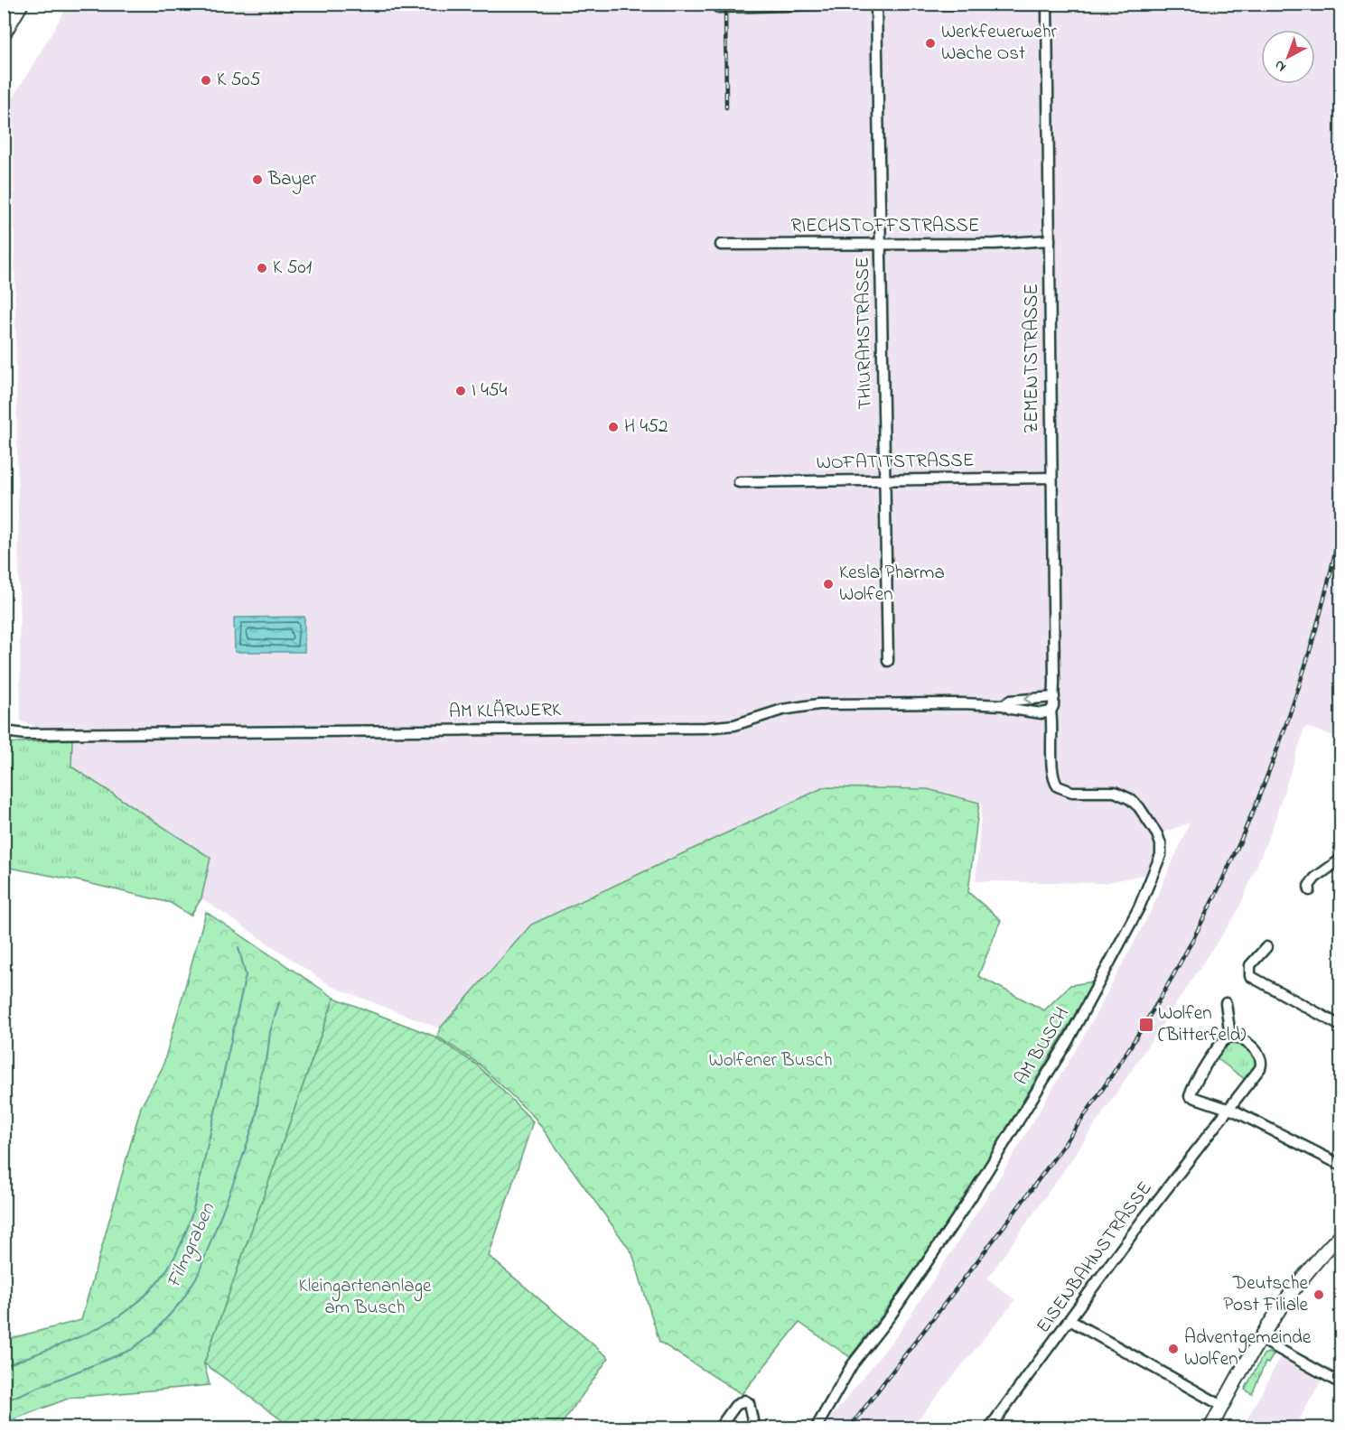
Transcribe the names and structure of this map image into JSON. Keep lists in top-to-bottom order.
{
  "streets": {
    "street": [
      "RIECHSTOFFSTRASSE",
      "THIURAMSTRASSE",
      "ZEMENTSTRASSE",
      "WOFATITSTRASSE",
      "AM KLÄRWERK",
      "AM BUSCH",
      "EISENBAHNSTRASSE"
    ]
  },
  "crossings": [
    ["RIECHSTOFFSTRASSE", "THIURAMSTRASSE"],
    ["RIECHSTOFFSTRASSE", "ZEMENTSTRASSE"],
    ["THIURAMSTRASSE", "WOFATITSTRASSE"],
    ["ZEMENTSTRASSE", "WOFATITSTRASSE"],
    ["ZEMENTSTRASSE", "AM KLÄRWERK"],
    ["ZEMENTSTRASSE", "AM BUSCH"],
    ["AM KLÄRWERK", "AM BUSCH"]
  ],
  "water": ["Filmgraben"],
  "parks": ["Wolfener Busch", "Kleingartenanlage am Busch"],
  "places": {
    "other": [
      "Werkfeuerwehr Wache Ost",
      "K 505",
      "Bayer",
      "K 501",
      "I 454",
      "H 452",
      "Kesla Pharma Wolfen",
      "Deutsche Post Filiale",
      "Adventgemeinde Wolfen"
    ],
    "transit": ["Wolfen (Bitterfeld)"]
  },
  "north": "bottom left"
}
